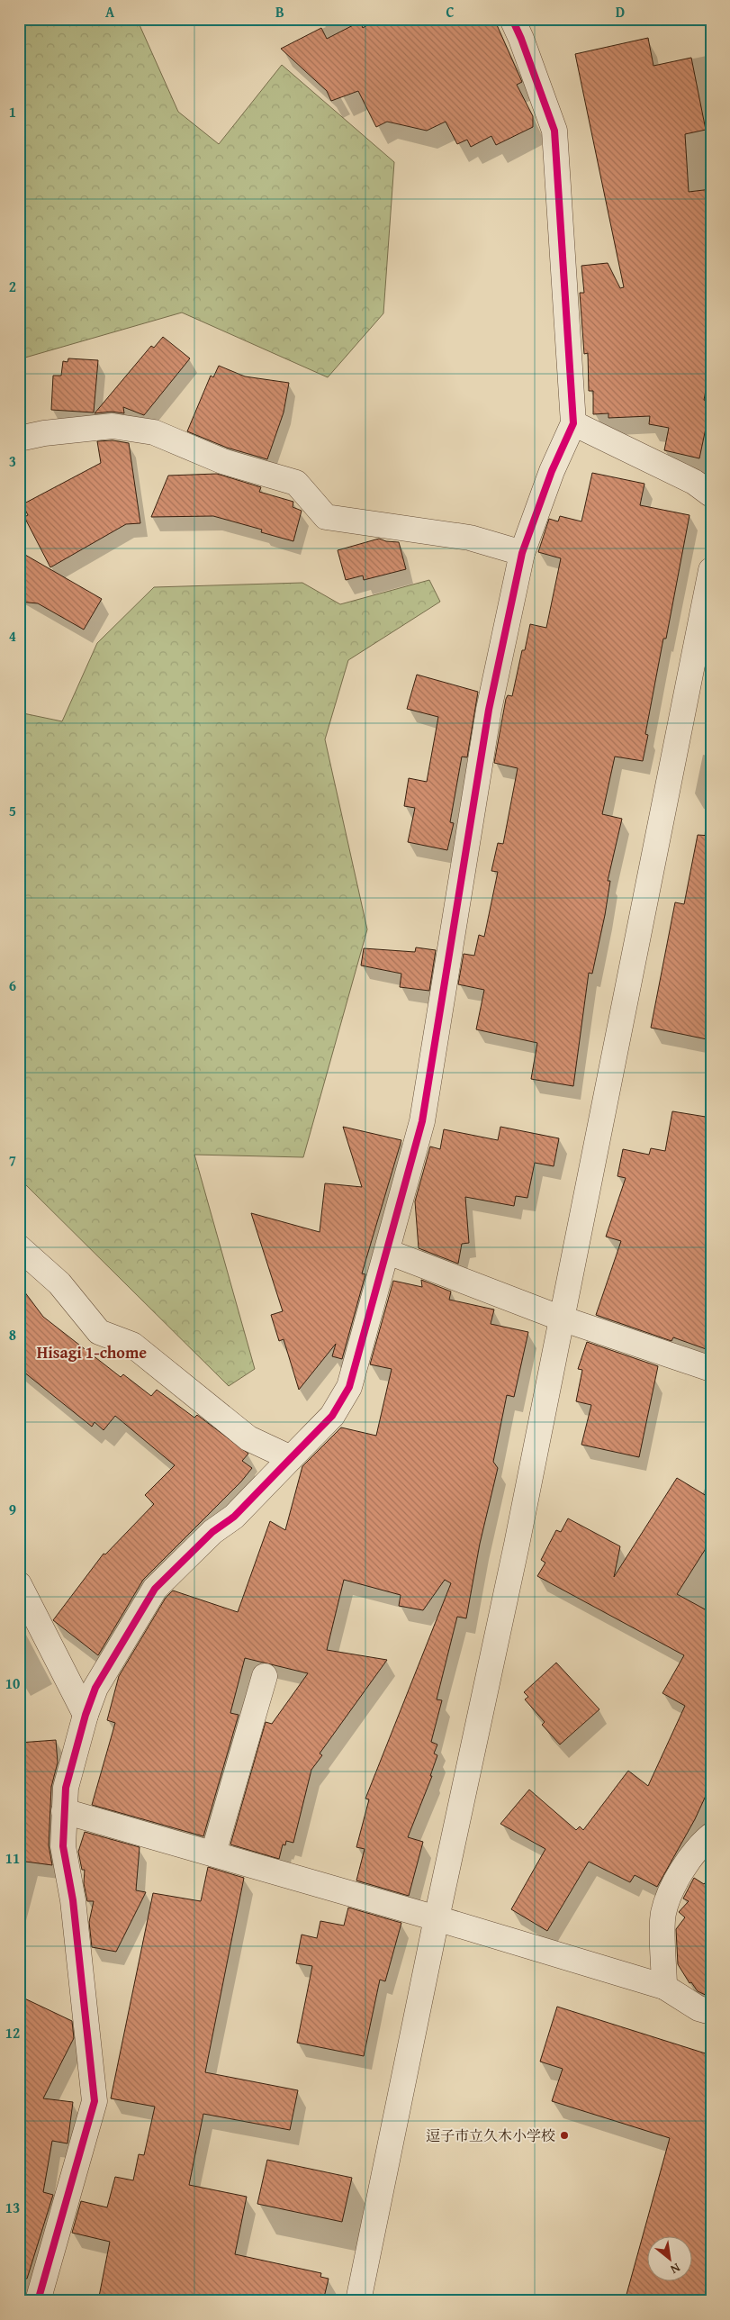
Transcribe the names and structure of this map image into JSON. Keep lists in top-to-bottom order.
{
  "districts": ["Hisagi 1-chome"],
  "places": ["逗子市立久木小学校"],
  "north": "bottom right",
  "grid": {
    "columns": [
      "A",
      "B",
      "C",
      "D"
    ],
    "rows": [
      "1",
      "2",
      "3",
      "4",
      "5",
      "6",
      "7",
      "8",
      "9",
      "10",
      "11",
      "12",
      "13"
    ]
  }
}
